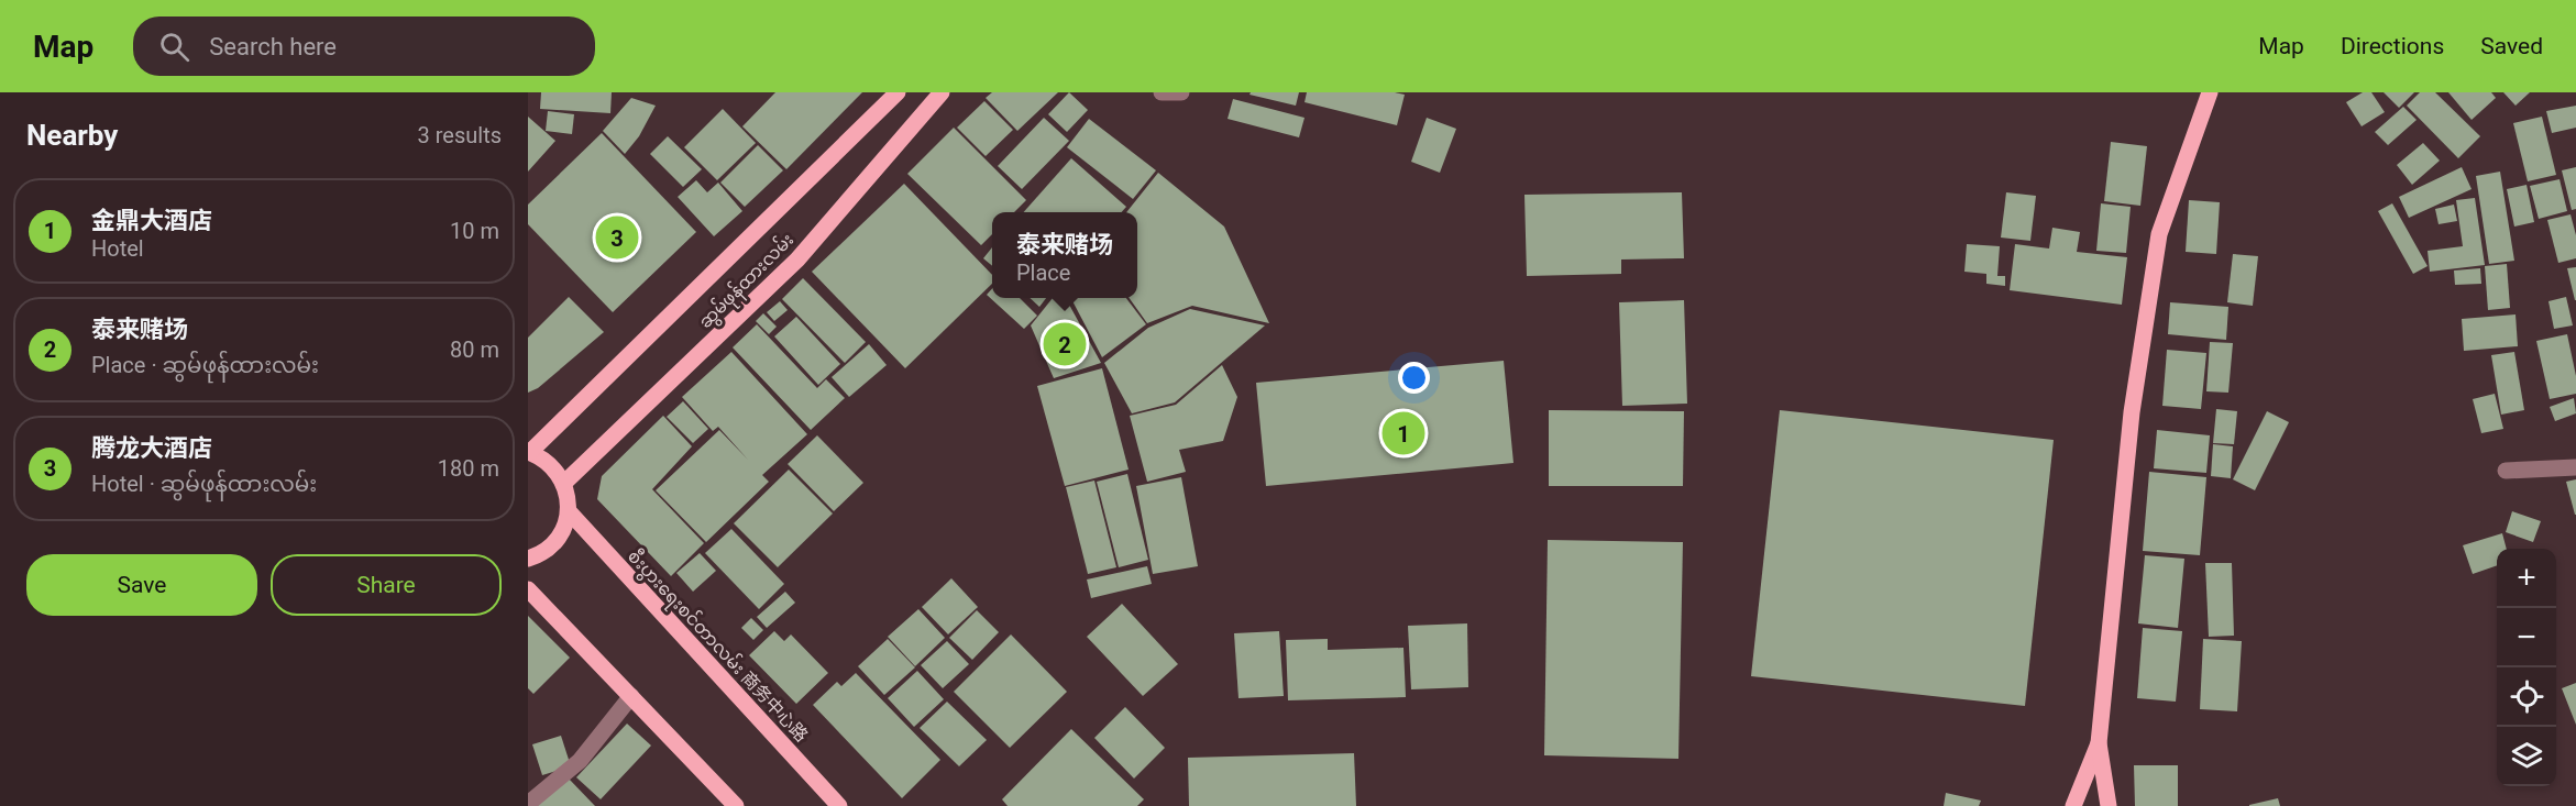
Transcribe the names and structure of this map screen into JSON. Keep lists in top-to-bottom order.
{
  "streets": {
    "main road": ["ဆွမ်ဖုန်ထားလမ်း", "စီးပွားရေးစင်တာလမ်း 商务中心路"]
  },
  "page": {
    "header": "Map",
    "search": "Search here",
    "nav": ["Map", "Directions", "Saved"],
    "heading": ["Nearby", "3 results"],
    "list": [
      {
        "mark": "1",
        "name": "金鼎大酒店",
        "note": "Hotel",
        "value": "10 m"
      },
      {
        "mark": "2",
        "name": "泰来赌场",
        "note": "Place · ဆွမ်ဖုန်ထားလမ်း",
        "value": "80 m"
      },
      {
        "mark": "3",
        "name": "腾龙大酒店",
        "note": "Hotel · ဆွမ်ဖုန်ထားလမ်း",
        "value": "180 m"
      }
    ],
    "popup": ["泰来赌场", "Place"],
    "pins": ["3", "2", "1"],
    "buttons": ["Save", "Share"],
    "map_buttons": ["+", "−"]
  }
}
